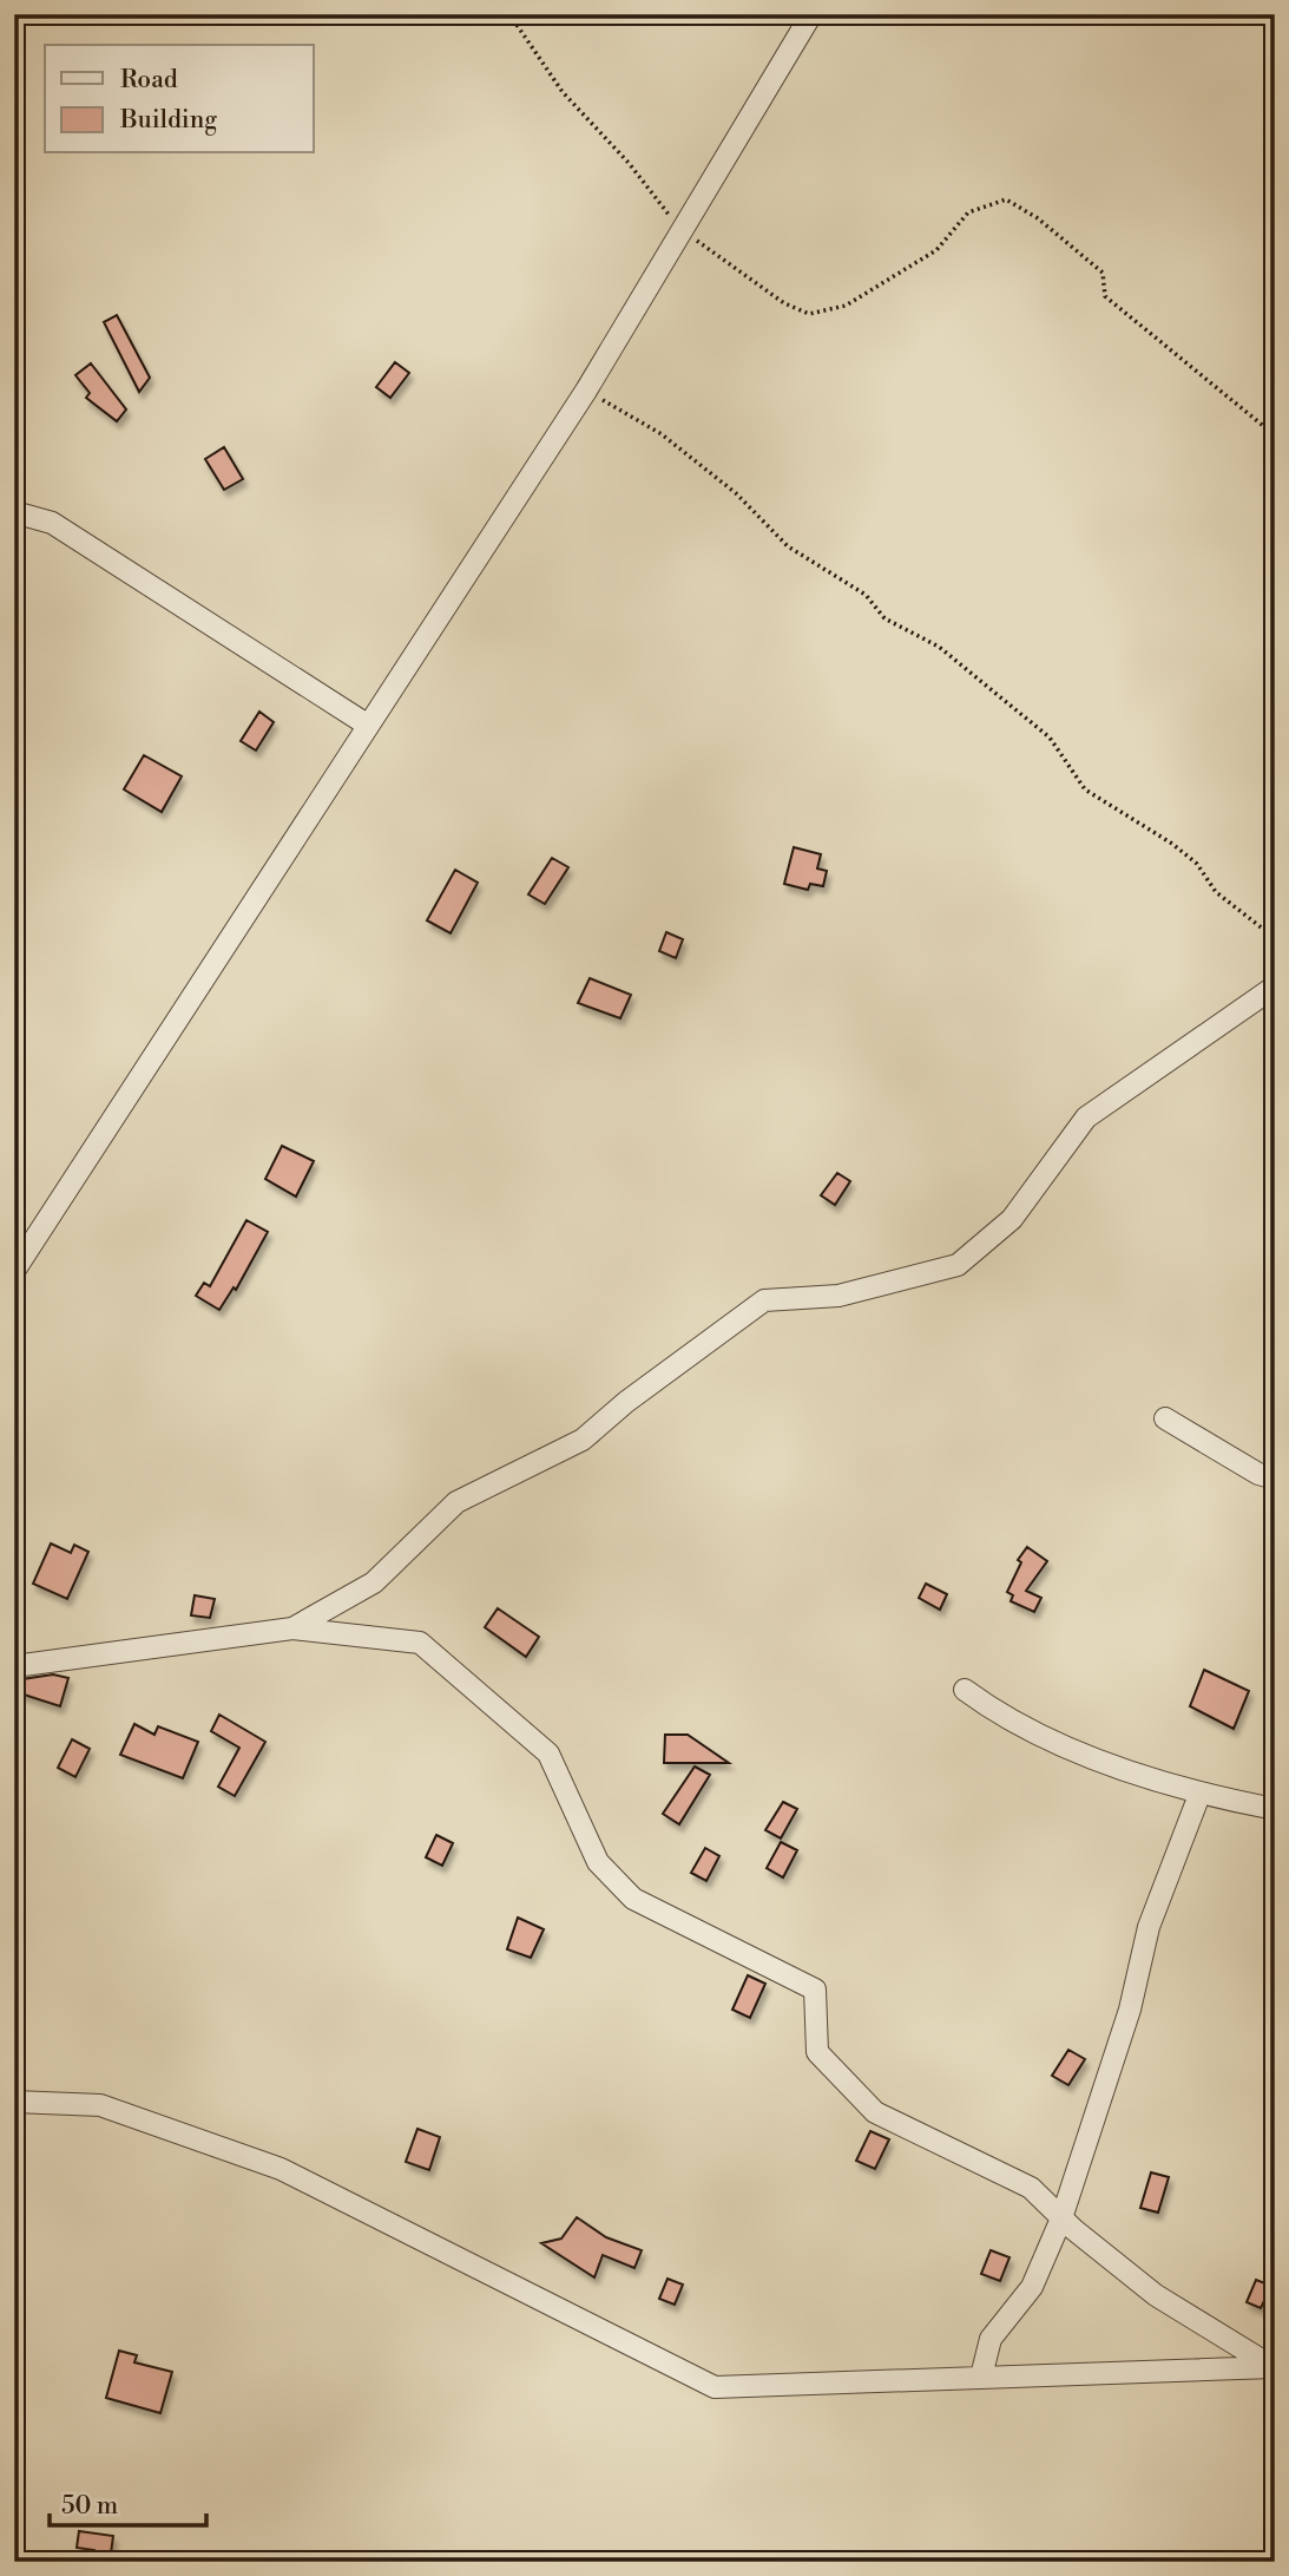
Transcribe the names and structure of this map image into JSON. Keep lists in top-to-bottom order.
{
  "legend": ["Road", "Building"],
  "scale_bar": "50 m"
}
